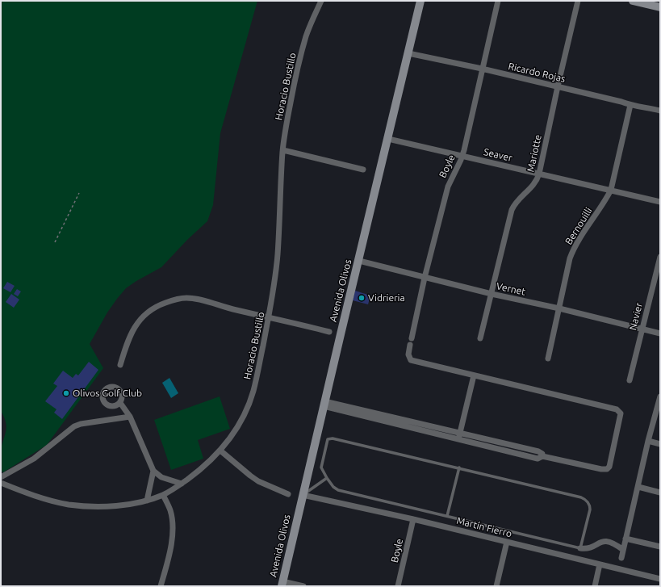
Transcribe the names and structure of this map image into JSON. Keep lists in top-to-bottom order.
{
  "streets": {
    "street": [
      "Ricardo Rojas",
      "Horacio Bustillo",
      "Mariotte",
      "Seaver",
      "Boyle",
      "Bernouilli",
      "Vernet",
      "Avenida Olivos",
      "Navier",
      "Martín Fierro"
    ]
  },
  "crossings": [
    ["Ricardo Rojas", "Mariotte"],
    ["Ricardo Rojas", "Boyle"],
    ["Ricardo Rojas", "Bernouilli"],
    ["Ricardo Rojas", "Avenida Olivos"],
    ["Mariotte", "Seaver"],
    ["Mariotte", "Vernet"],
    ["Seaver", "Boyle"],
    ["Seaver", "Bernouilli"],
    ["Seaver", "Avenida Olivos"],
    ["Boyle", "Vernet"],
    ["Boyle", "Martín Fierro"],
    ["Bernouilli", "Vernet"],
    ["Vernet", "Avenida Olivos"],
    ["Vernet", "Navier"],
    ["Avenida Olivos", "Martín Fierro"]
  ],
  "places": ["Vidrieria", "Olivos Golf Club"]
}
